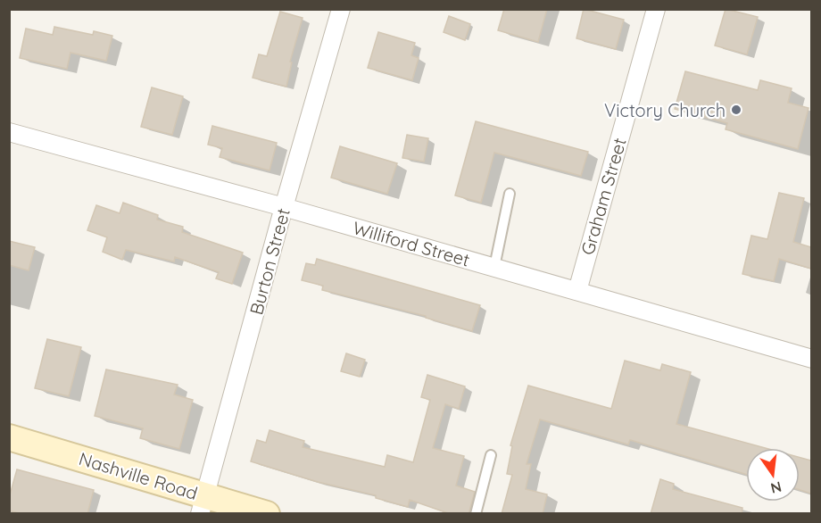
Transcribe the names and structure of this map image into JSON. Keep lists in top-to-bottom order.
{
  "streets": {
    "main road": ["Nashville Road"],
    "street": ["Graham Street", "Williford Street", "Burton Street"]
  },
  "crossings": [
    ["Graham Street", "Williford Street"],
    ["Williford Street", "Burton Street"],
    ["Burton Street", "Nashville Road"]
  ],
  "places": ["Victory Church"],
  "north": "bottom"
}
